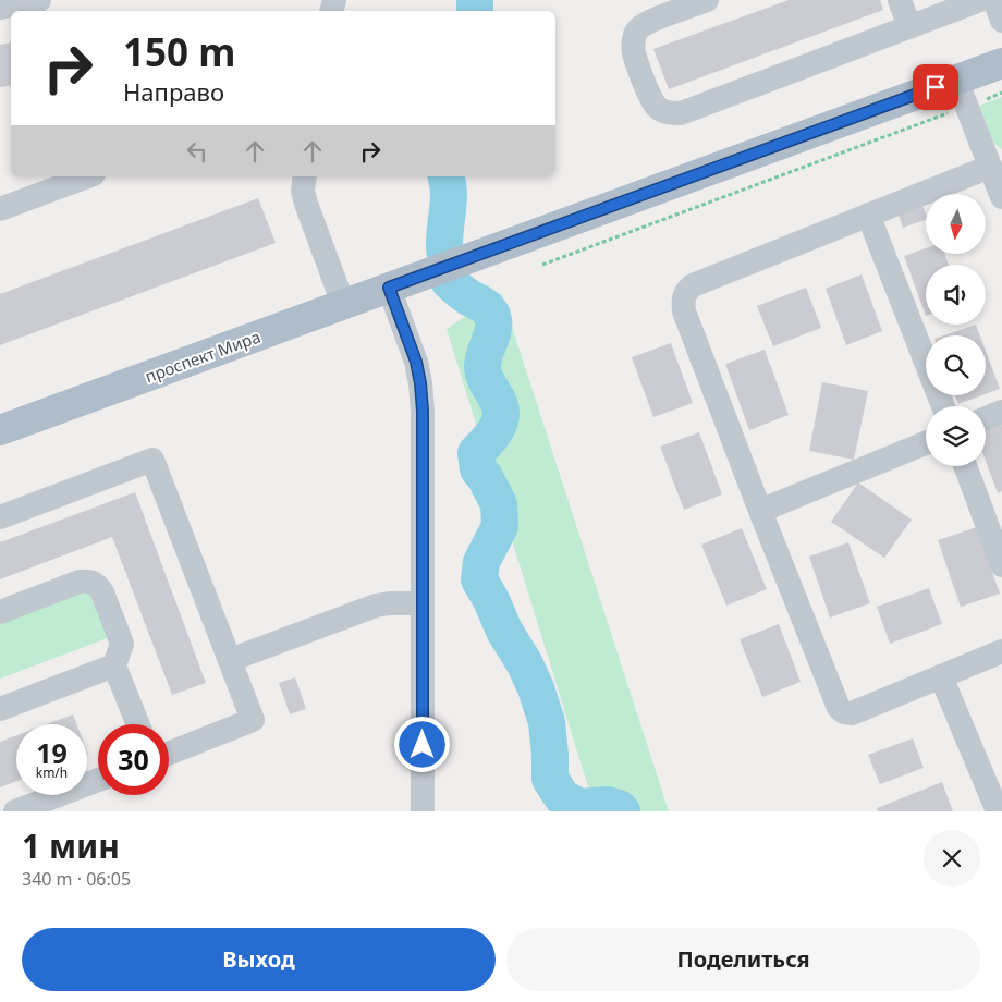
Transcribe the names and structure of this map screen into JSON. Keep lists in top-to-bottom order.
{
  "streets": {
    "main road": ["проспект Мира"]
  },
  "north": "bottom",
  "page": {
    "turn": ["150 m", "Направо"],
    "speed": "19 km/h",
    "limit": "30",
    "heading": ["1 мин", "340 m · 06:05"],
    "buttons": ["Выход", "Поделиться"]
  }
}
